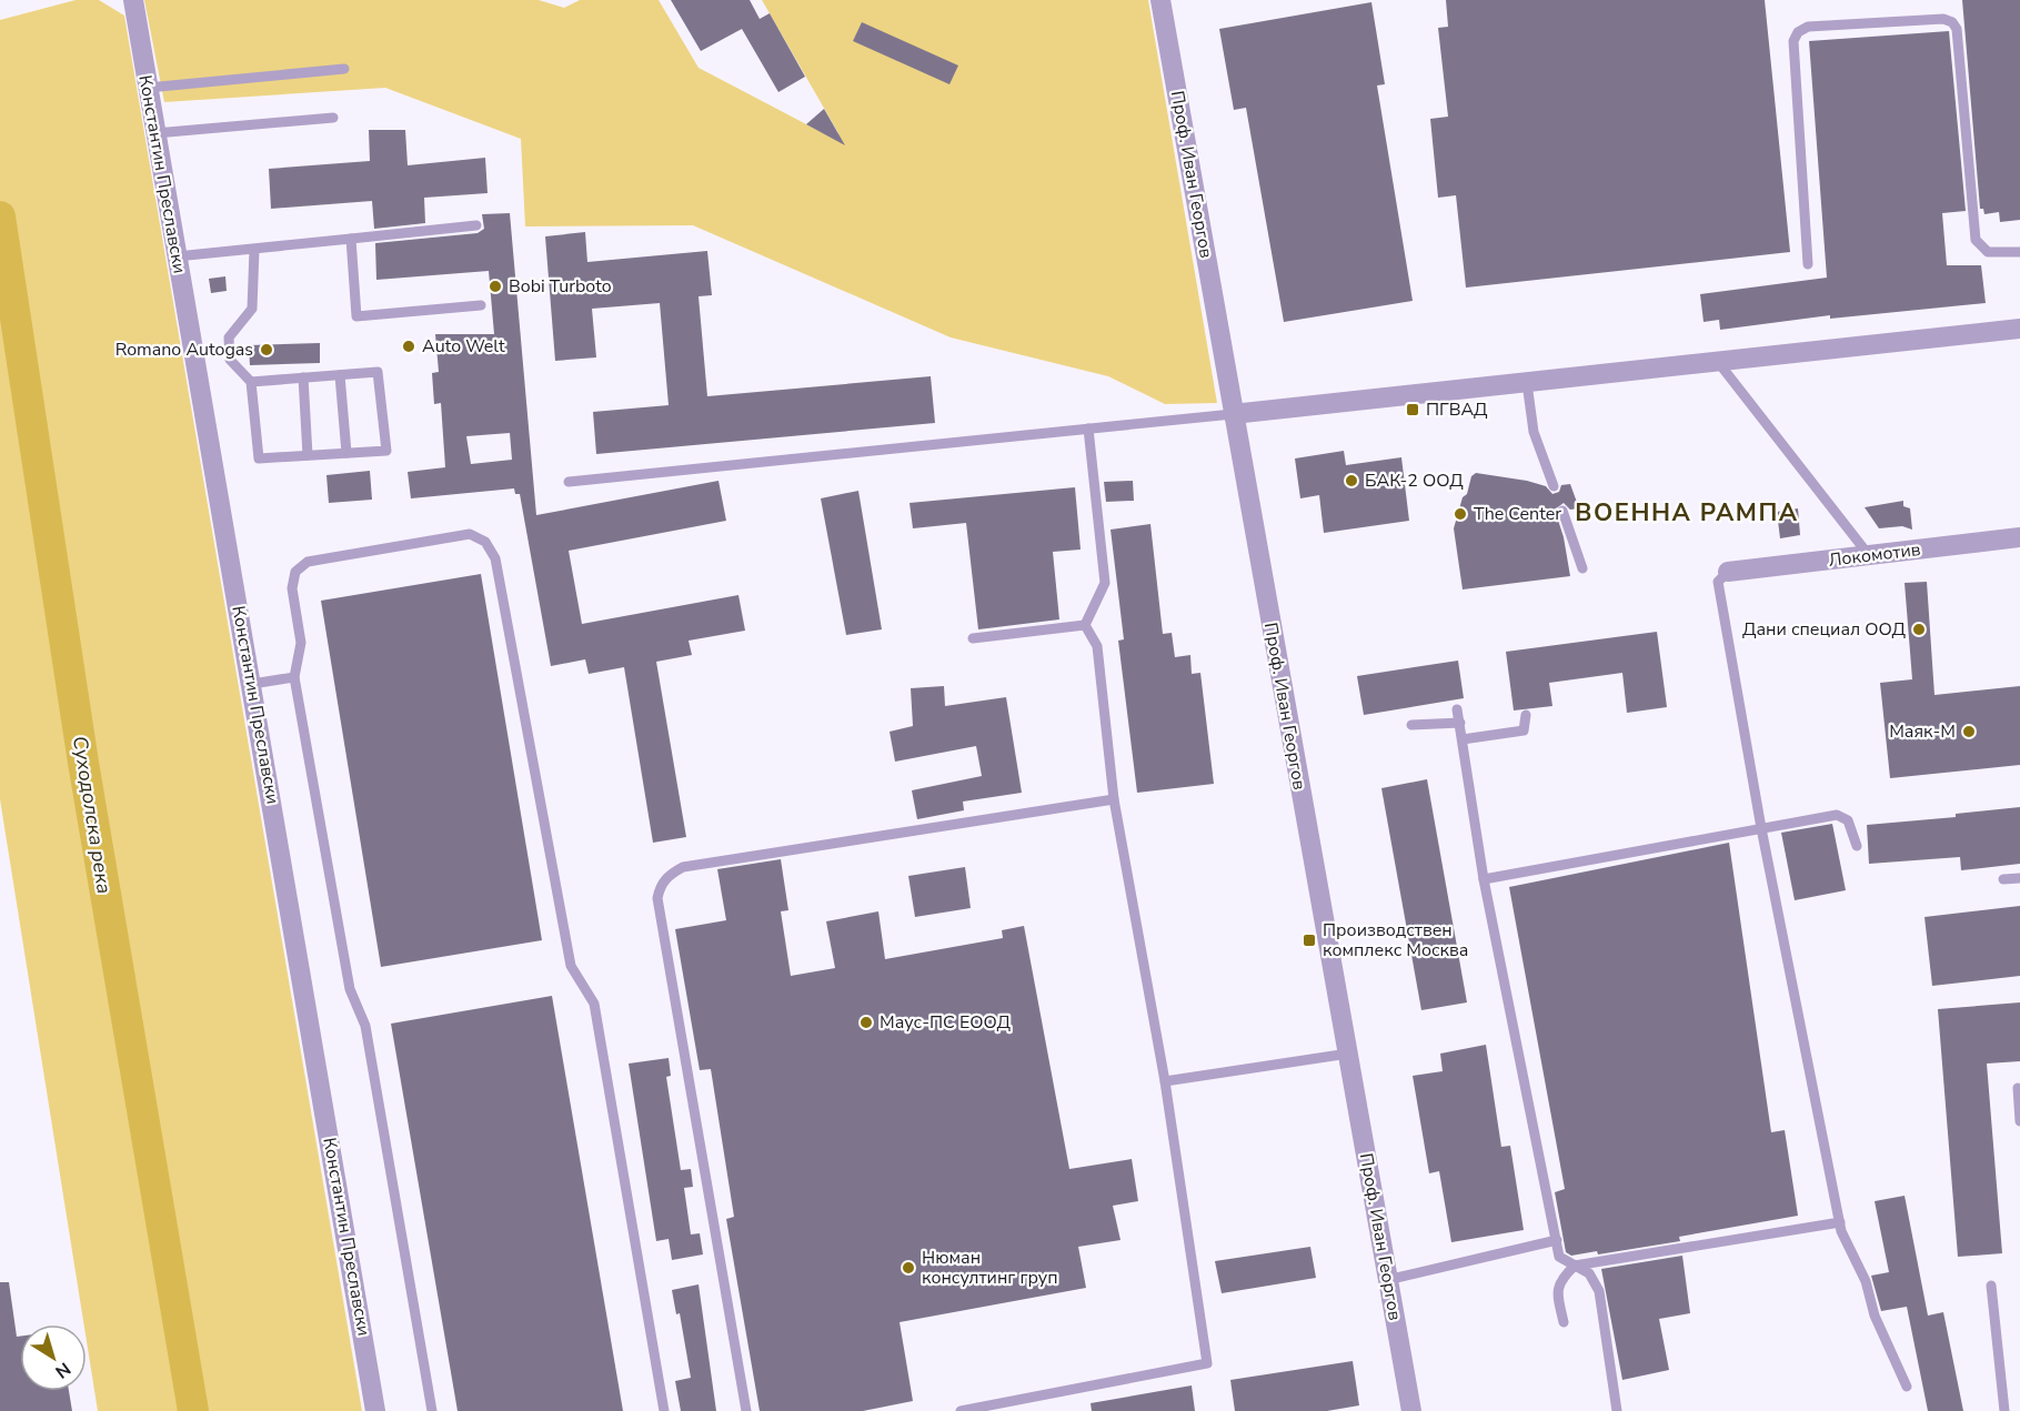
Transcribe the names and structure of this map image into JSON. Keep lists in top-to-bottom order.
{
  "streets": {
    "street": ["Константин Преславски", "Проф. Иван Георгов", "Локомотив"]
  },
  "districts": ["ВОЕННА РАМПА"],
  "water": ["Суходолска река"],
  "places": {
    "other": [
      "Bobi Turboto",
      "Auto Welt",
      "Romano Autogas",
      "БАК-2 ООД",
      "The Center",
      "Дани специал ООД",
      "Маяк-М",
      "Маус-ПС ЕООД",
      "Нюман консултинг груп"
    ],
    "transit": ["ПГВАД", "Производствен комплекс Москва"]
  },
  "north": "bottom right"
}
